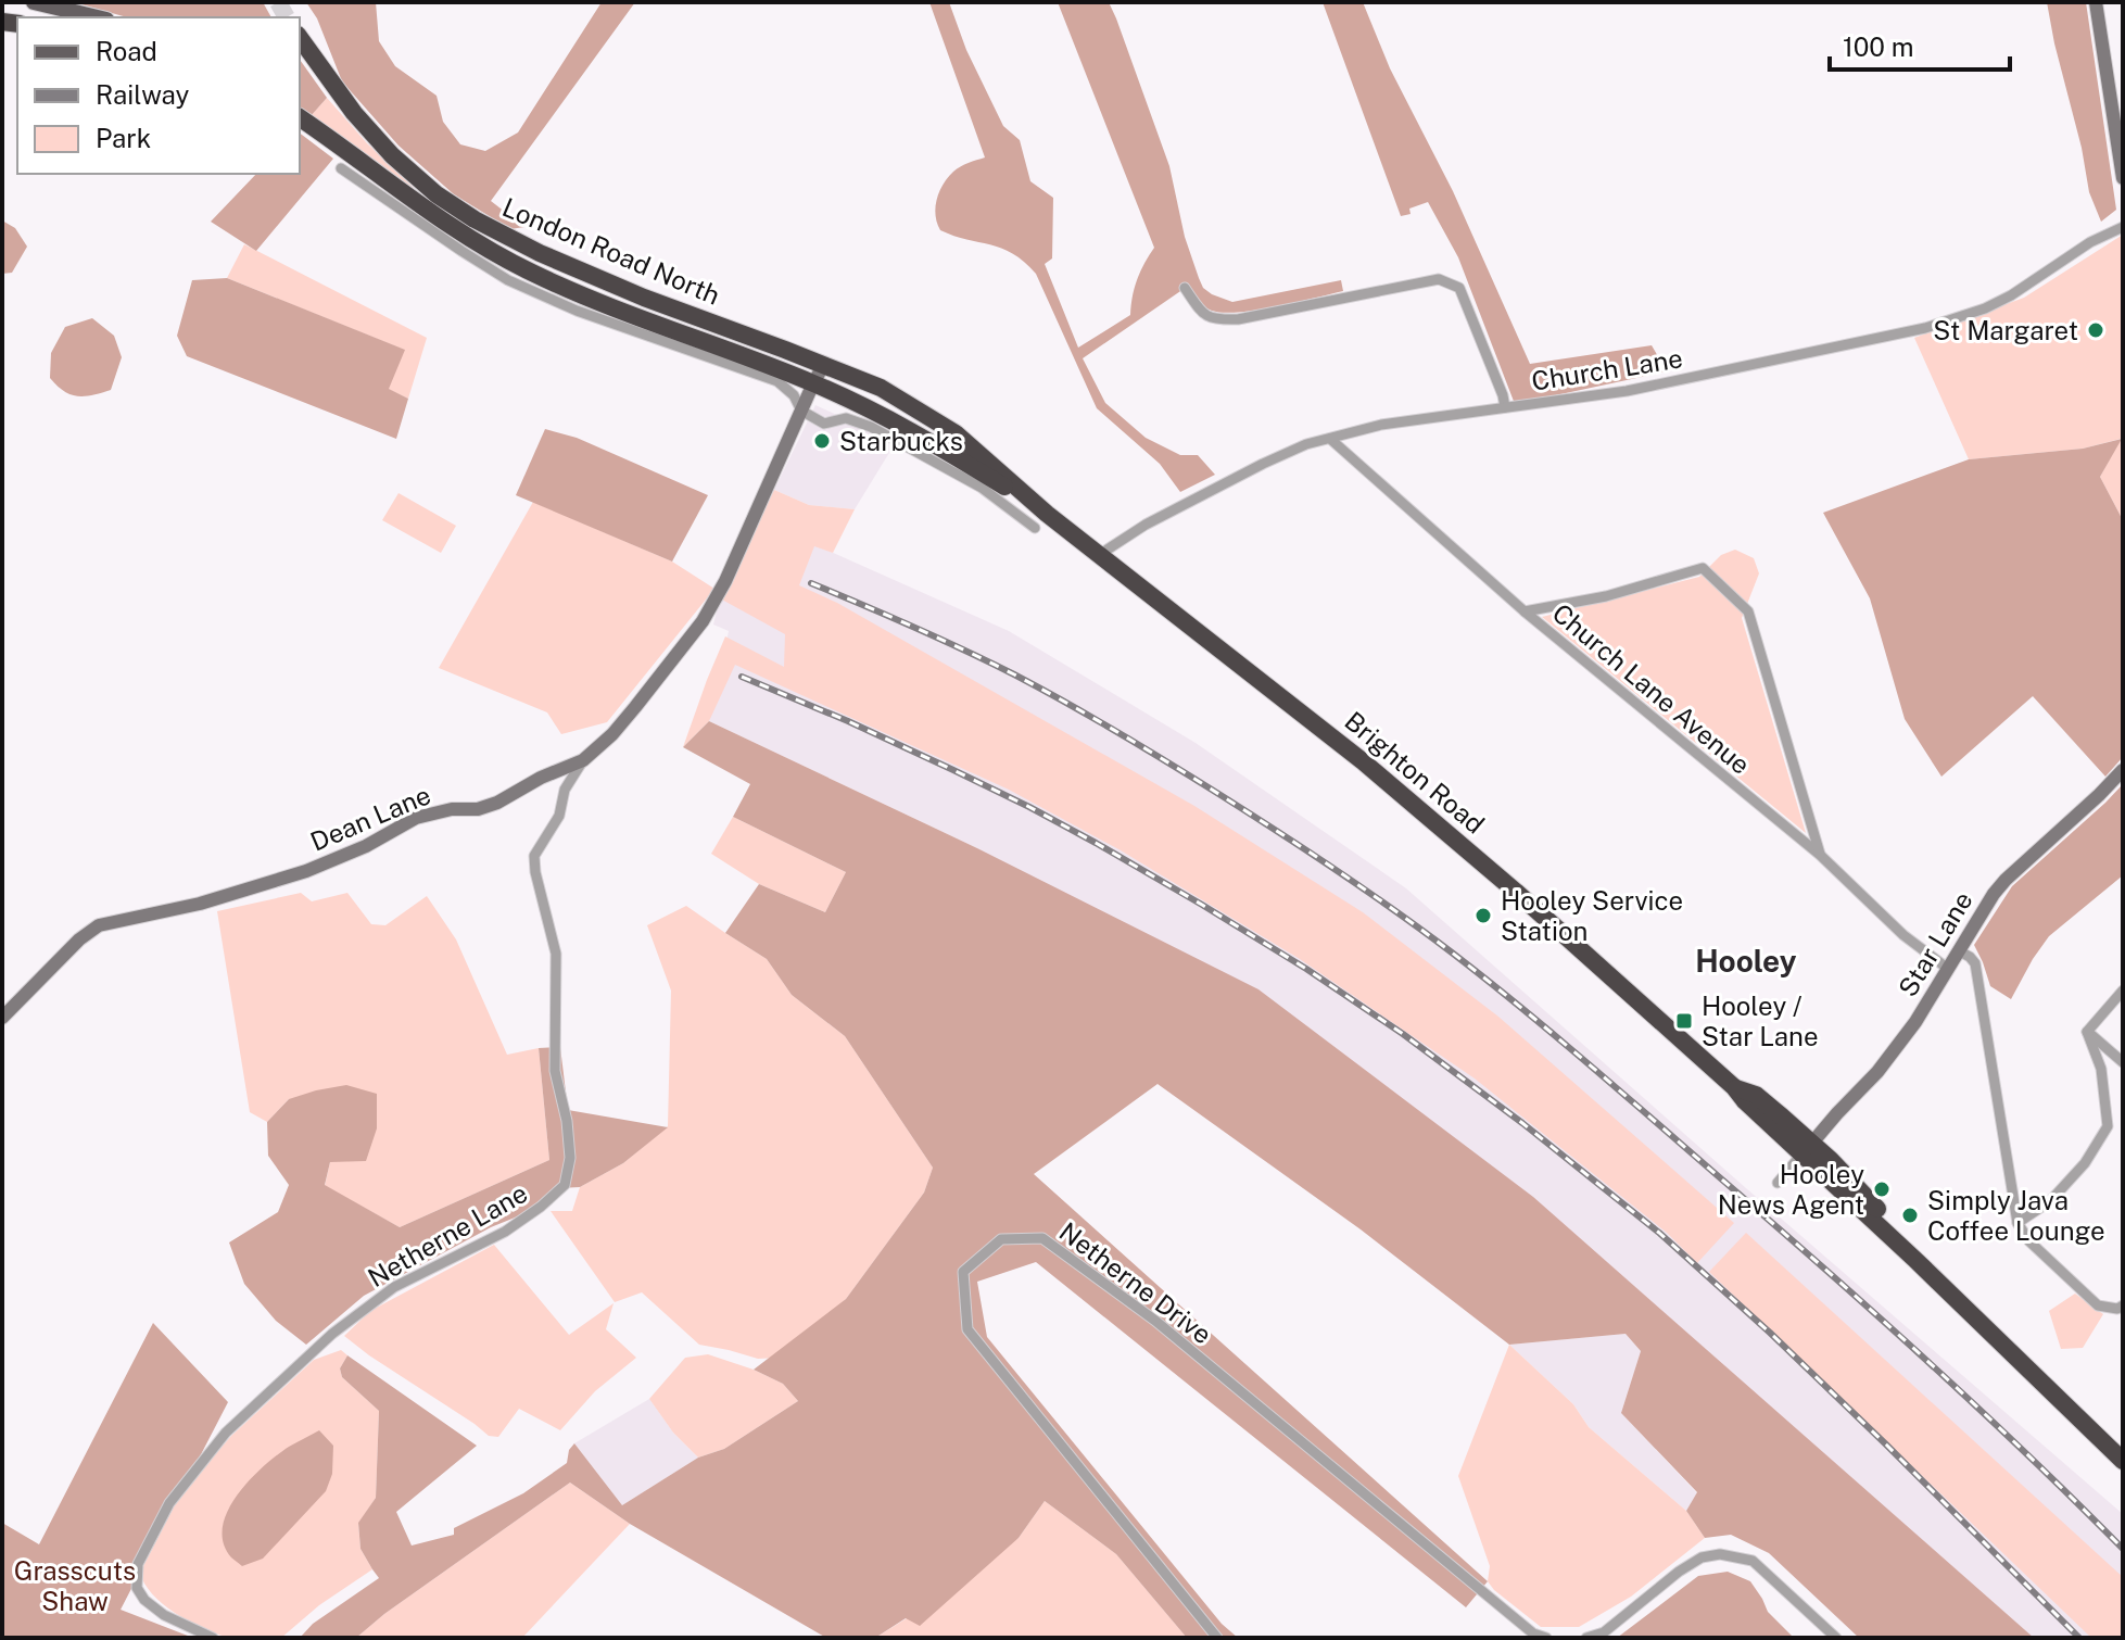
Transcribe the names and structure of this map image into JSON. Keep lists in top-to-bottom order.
{
  "streets": {
    "highway": ["London Road North", "Brighton Road"],
    "street": [
      "Church Lane",
      "Church Lane Avenue",
      "Dean Lane",
      "Star Lane",
      "Netherne Lane",
      "Netherne Drive"
    ]
  },
  "crossings": [
    ["London Road North", "Brighton Road"],
    ["London Road North", "Dean Lane"],
    ["Church Lane", "Church Lane Avenue"],
    ["Church Lane", "Brighton Road"],
    ["Church Lane Avenue", "Star Lane"],
    ["Brighton Road", "Dean Lane"],
    ["Brighton Road", "Star Lane"],
    ["Dean Lane", "Netherne Lane"]
  ],
  "districts": ["Hooley"],
  "parks": ["Grasscuts Shaw"],
  "places": {
    "other": [
      "St Margaret",
      "Starbucks",
      "Hooley Service Station",
      "Hooley News Agent",
      "Simply Java Coffee Lounge"
    ],
    "transit": ["Hooley / Star Lane"]
  },
  "legend": ["Road", "Railway", "Park"],
  "scale_bar": "100 m"
}
